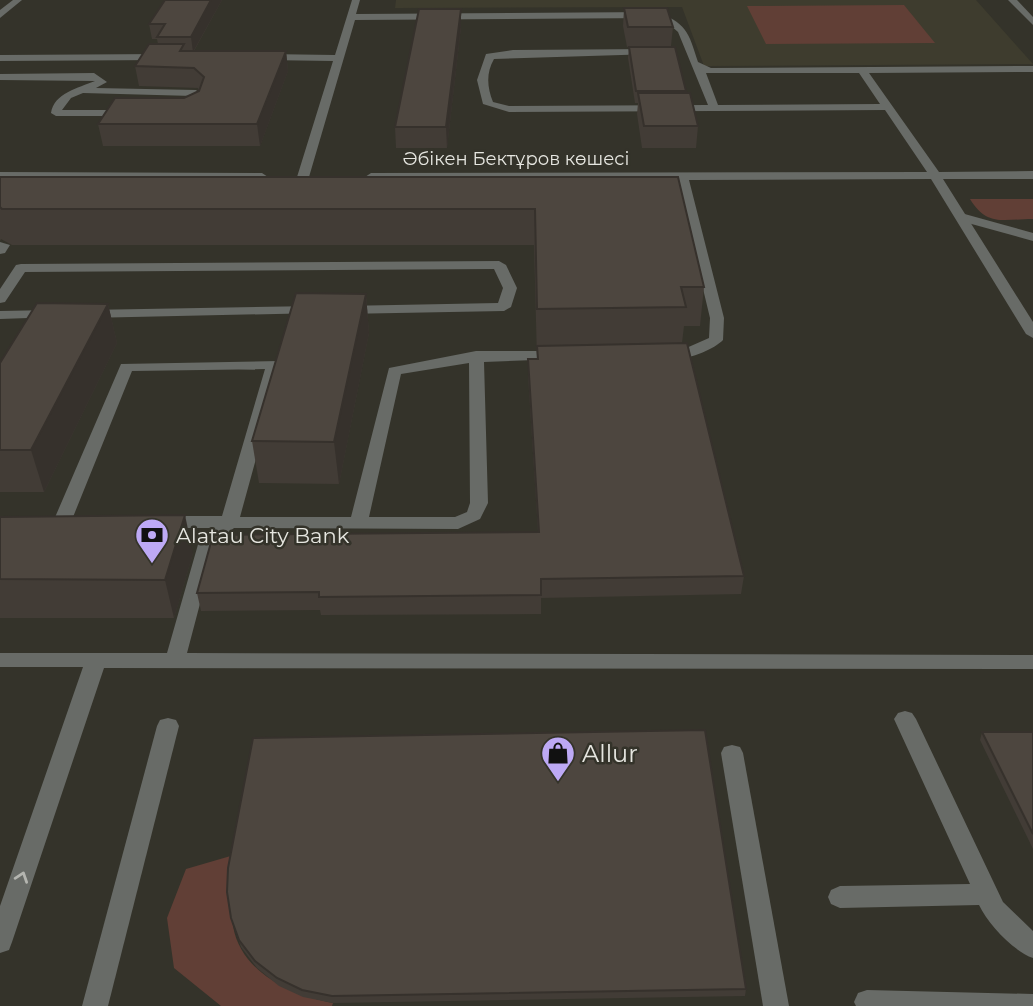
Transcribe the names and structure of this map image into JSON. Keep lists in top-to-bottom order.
{
  "streets": {
    "street": ["Әбікен Бектұров көшесі"]
  },
  "places": {
    "bank": ["Alatau City Bank"],
    "shop": ["Allur"]
  }
}
